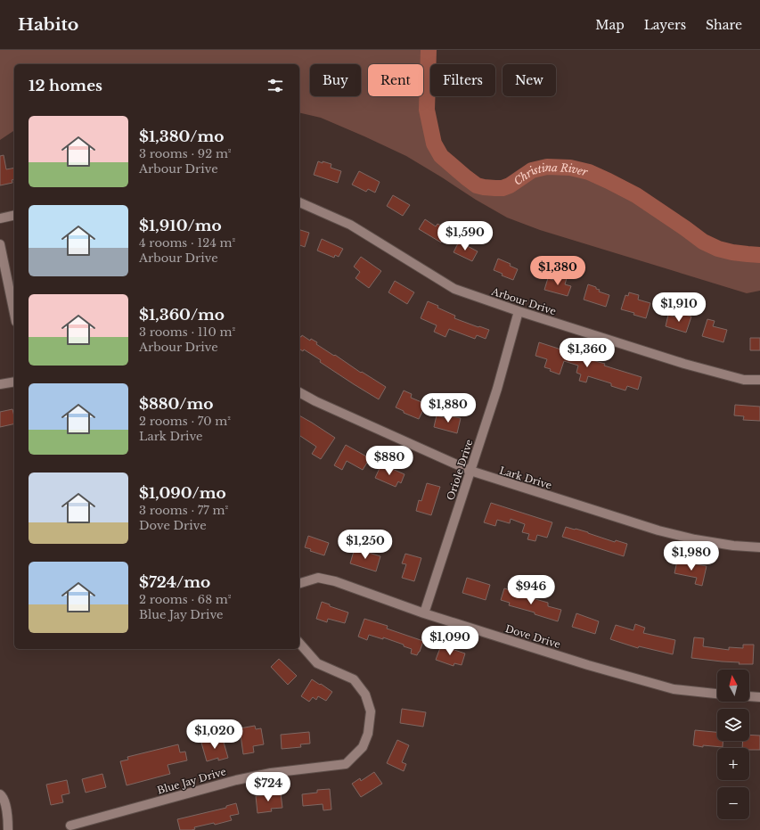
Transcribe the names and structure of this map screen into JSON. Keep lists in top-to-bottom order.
{
  "streets": {
    "street": [
      "Arbour Drive",
      "Oriole Drive",
      "Lark Drive",
      "Dove Drive",
      "Blue Jay Drive"
    ]
  },
  "crossings": [
    ["Arbour Drive", "Oriole Drive"],
    ["Oriole Drive", "Lark Drive"],
    ["Oriole Drive", "Dove Drive"]
  ],
  "water": ["Christina River"],
  "north": "top",
  "page": {
    "header": "Habito",
    "nav": ["Map", "Layers", "Share"],
    "chip": [
      "Buy",
      "Rent",
      "Filters",
      "New"
    ],
    "heading": "12 homes",
    "list": [
      {
        "name": "$1,380/mo",
        "note": "3 rooms · 92 m² · Arbour Drive"
      },
      {
        "name": "$1,910/mo",
        "note": "4 rooms · 124 m² · Arbour Drive"
      },
      {
        "name": "$1,360/mo",
        "note": "3 rooms · 110 m² · Arbour Drive"
      },
      {
        "name": "$880/mo",
        "note": "2 rooms · 70 m² · Lark Drive"
      },
      {
        "name": "$1,090/mo",
        "note": "3 rooms · 77 m² · Dove Drive"
      },
      {
        "name": "$724/mo",
        "note": "2 rooms · 68 m² · Blue Jay Drive"
      }
    ],
    "price": [
      "$1,590",
      "$1,380",
      "$1,910",
      "$1,360",
      "$1,880",
      "$880",
      "$1,250",
      "$1,980",
      "$946",
      "$1,090",
      "$1,020",
      "$724"
    ],
    "map_buttons": ["+", "−"]
  }
}
